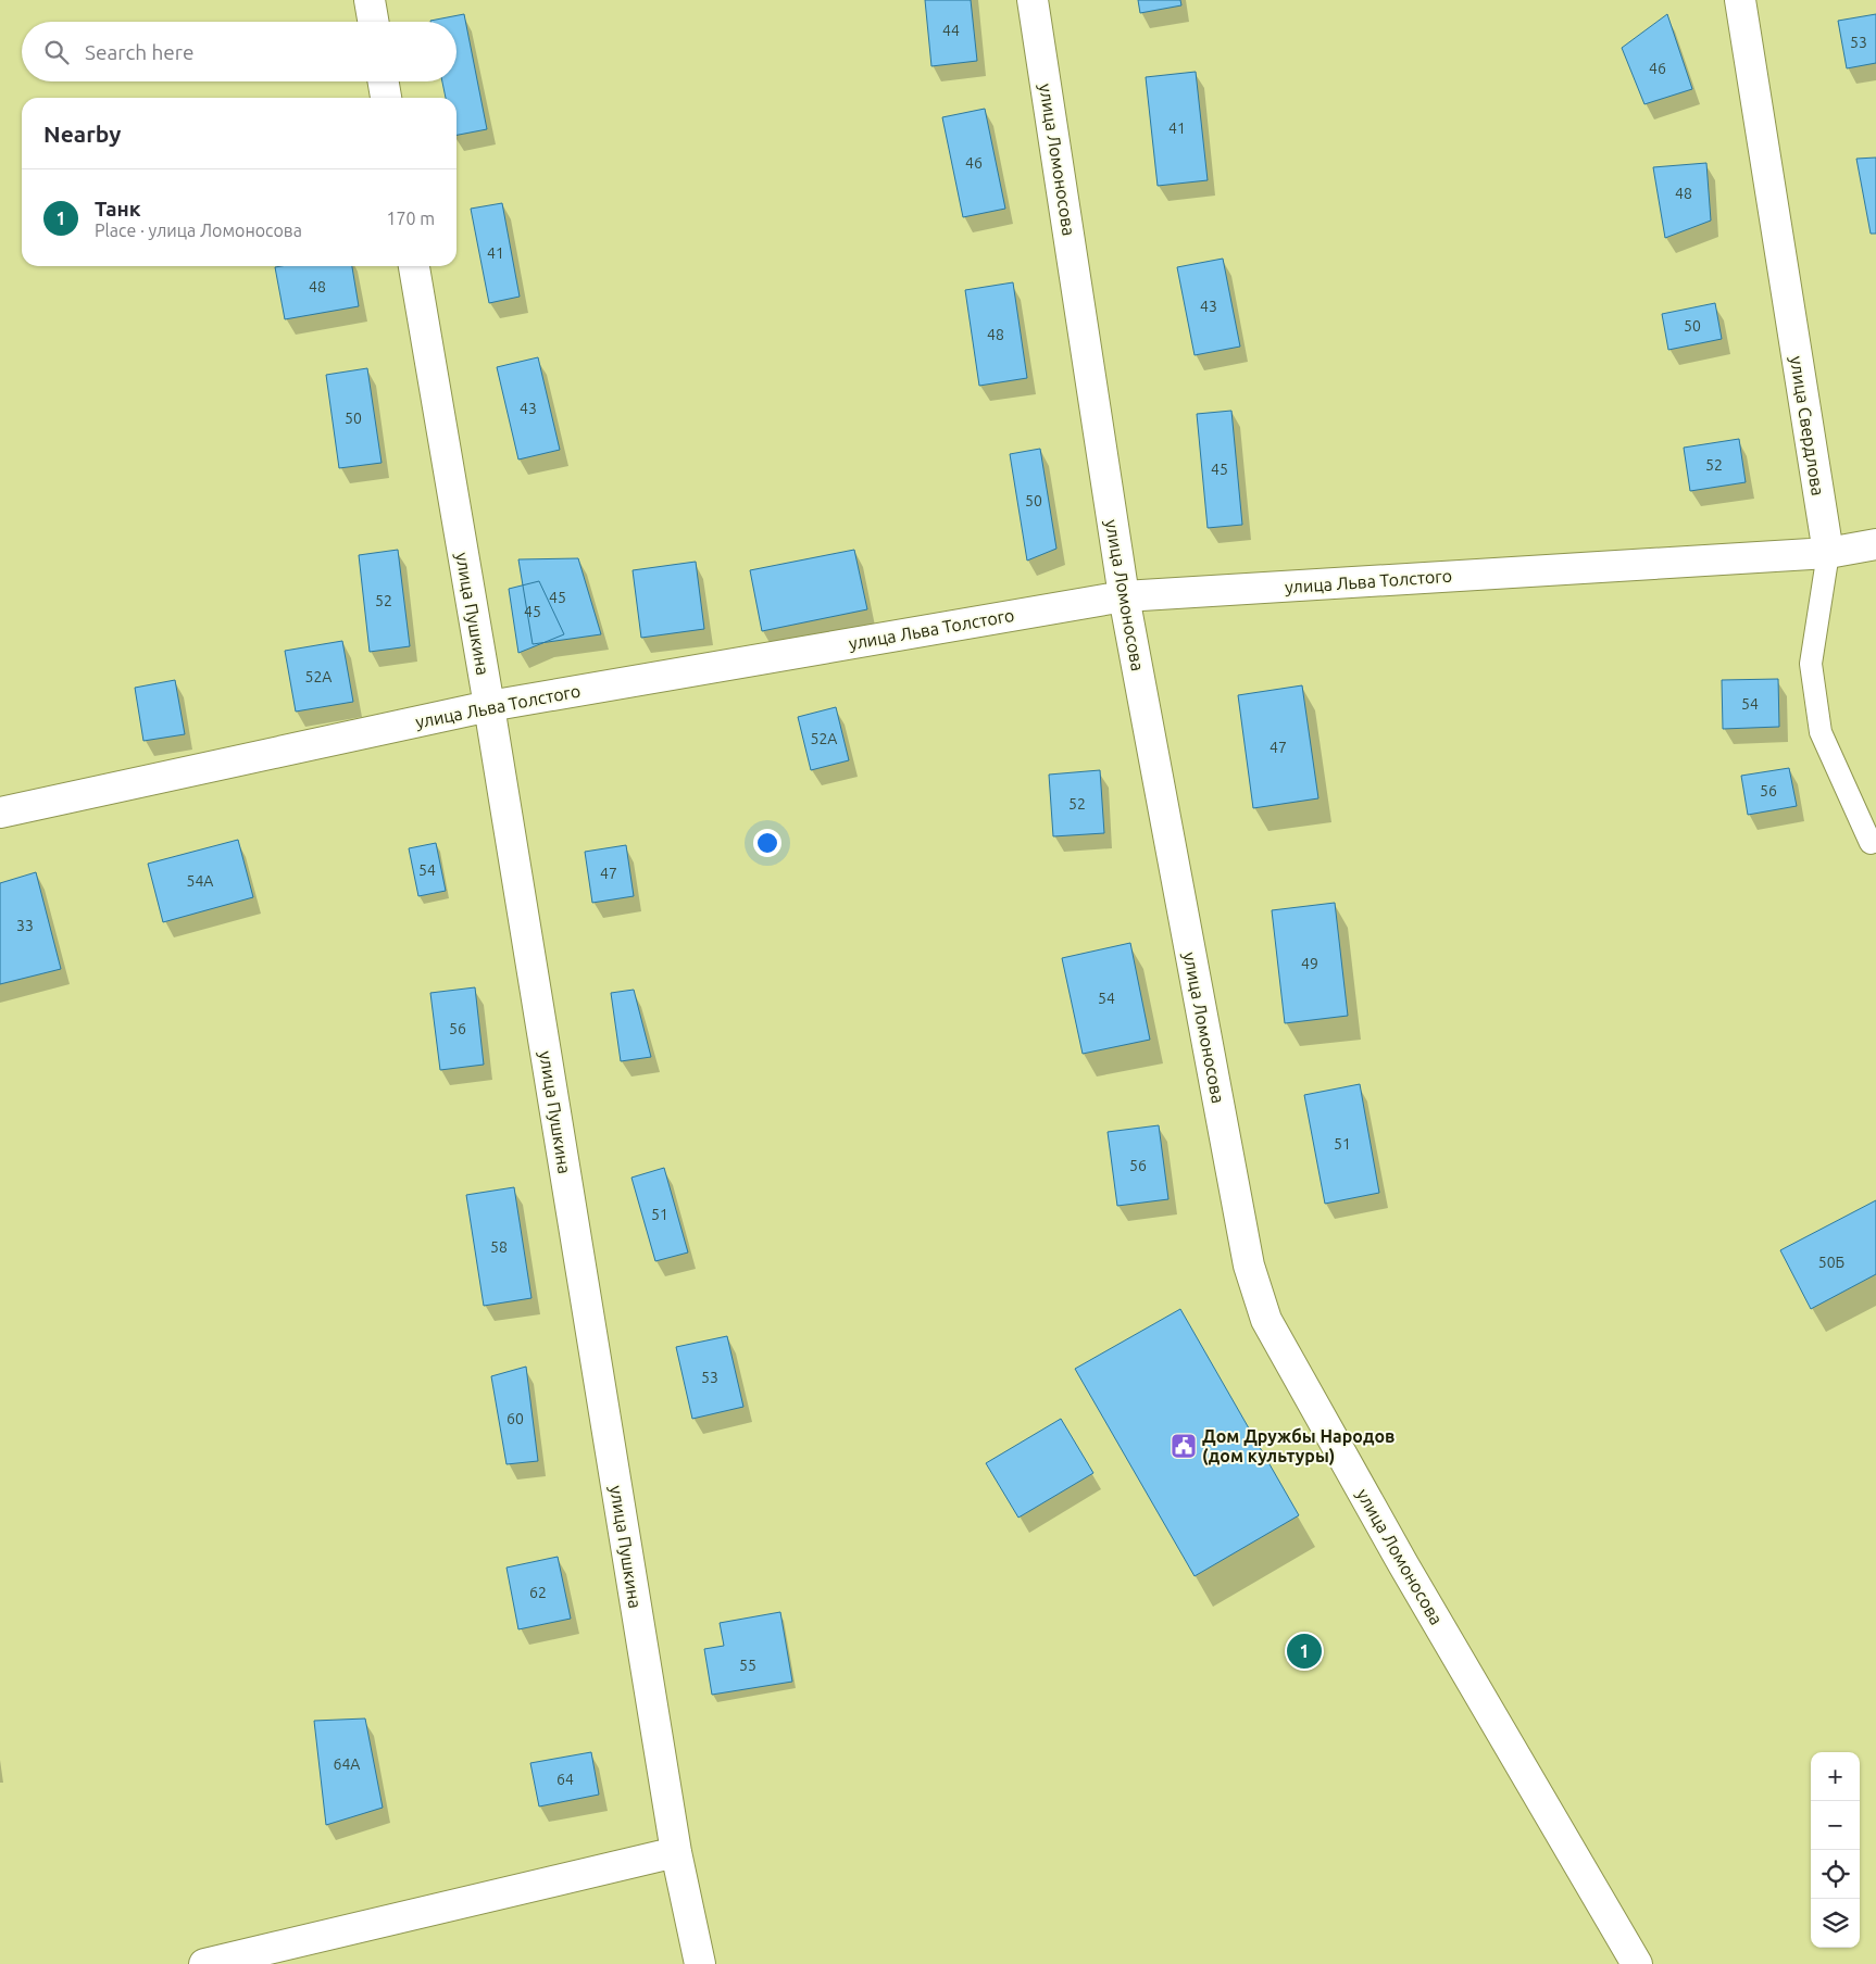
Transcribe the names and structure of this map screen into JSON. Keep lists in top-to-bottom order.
{
  "streets": {
    "street": [
      "улица Ломоносова",
      "улица Свердлова",
      "улица Льва Толстого",
      "улица Пушкина"
    ]
  },
  "crossings": [
    ["улица Ломоносова", "улица Льва Толстого"],
    ["улица Свердлова", "улица Льва Толстого"],
    ["улица Льва Толстого", "улица Пушкина"]
  ],
  "places": {
    "public building": ["Дом Дружбы Народов (дом культуры)"]
  },
  "house_numbers": [
    "44",
    "53",
    "46",
    "41",
    "46",
    "48",
    "41",
    "48",
    "43",
    "50",
    "48",
    "43",
    "50",
    "52",
    "45",
    "50",
    "45",
    "52",
    "45",
    "52А",
    "54",
    "52А",
    "47",
    "56",
    "52",
    "54",
    "47",
    "54А",
    "33",
    "49",
    "54",
    "56",
    "51",
    "56",
    "51",
    "58",
    "50Б",
    "53",
    "60",
    "62",
    "55",
    "64А",
    "64"
  ],
  "page": {
    "search": "Search here",
    "heading": "Nearby",
    "list": [
      {
        "mark": "1",
        "name": "Танк",
        "note": "Place · улица Ломоносова",
        "value": "170 m"
      }
    ],
    "pins": "1",
    "map_buttons": ["+", "−"]
  }
}
